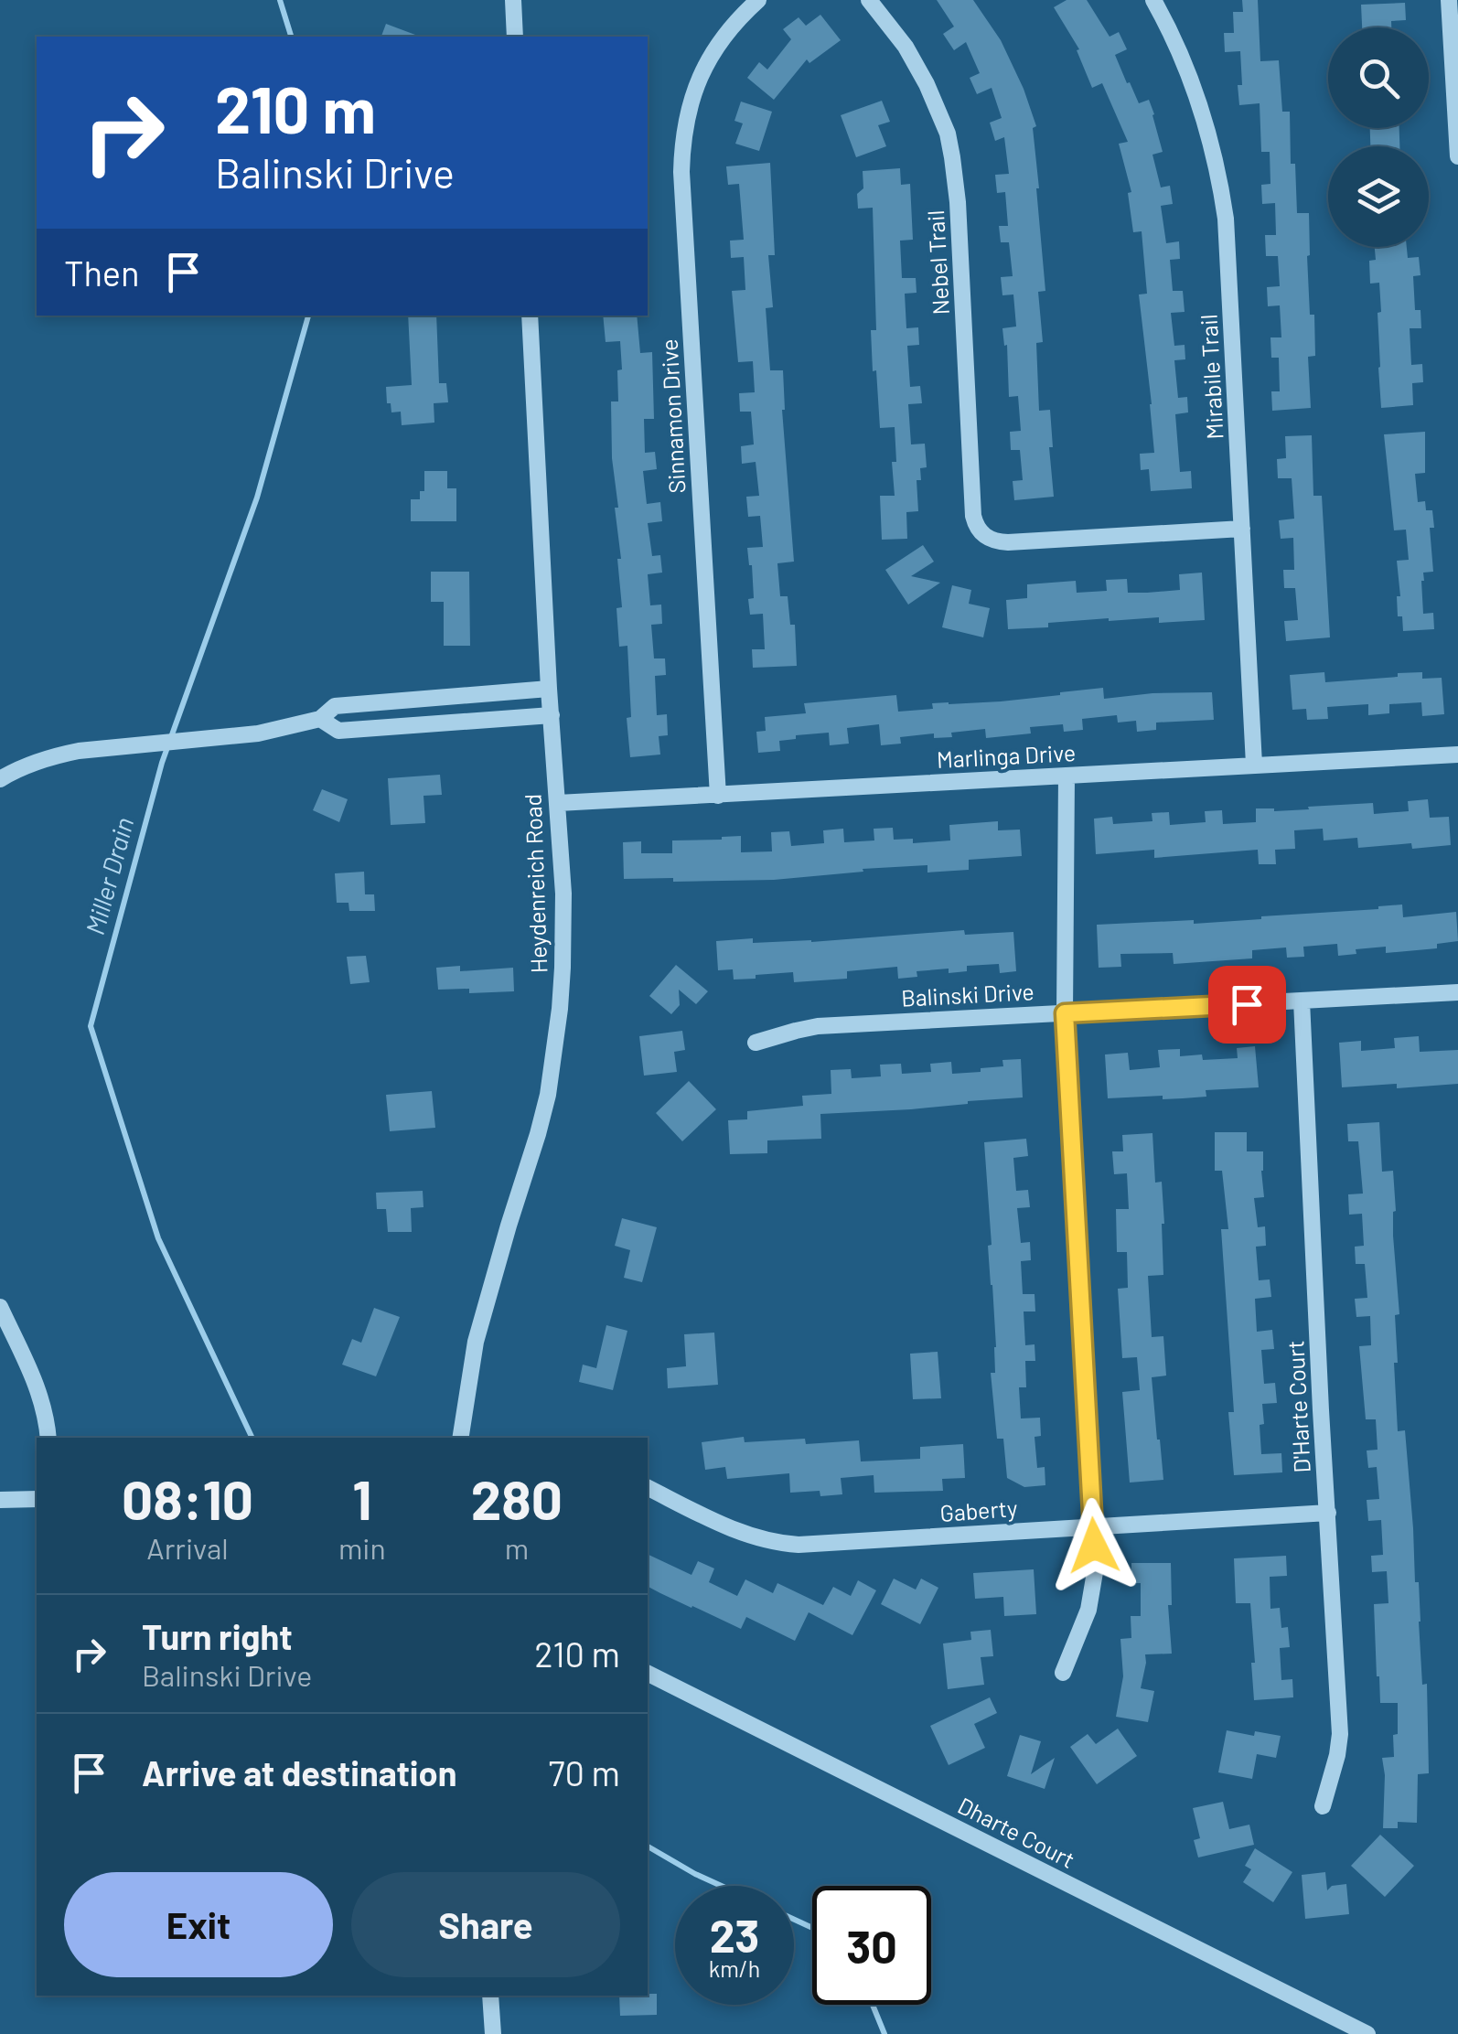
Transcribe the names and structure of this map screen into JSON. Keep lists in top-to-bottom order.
{
  "streets": {
    "street": [
      "Nebel Trail",
      "Mirabile Trail",
      "Sinnamon Drive",
      "Marlinga Drive",
      "Heydenreich Road",
      "Balinski Drive",
      "D'Harte Court",
      "Gaberty",
      "Dharte Court"
    ]
  },
  "crossings": [
    ["Nebel Trail", "Mirabile Trail"],
    ["Mirabile Trail", "Marlinga Drive"],
    ["Sinnamon Drive", "Marlinga Drive"],
    ["Marlinga Drive", "Heydenreich Road"],
    ["Balinski Drive", "D'Harte Court"],
    ["D'Harte Court", "Gaberty"]
  ],
  "water": ["Miller Drain"],
  "page": {
    "turn": ["210 m", "Balinski Drive"],
    "then": "Then",
    "eta": [
      "08:10",
      "Arrival",
      "1",
      "min",
      "280",
      "m"
    ],
    "list": [
      {
        "name": "Turn right",
        "note": "Balinski Drive",
        "value": "210 m"
      },
      {
        "name": "Arrive at destination",
        "value": "70 m"
      }
    ],
    "buttons": ["Exit", "Share"],
    "speed": "23 km/h",
    "limit": "30"
  }
}
